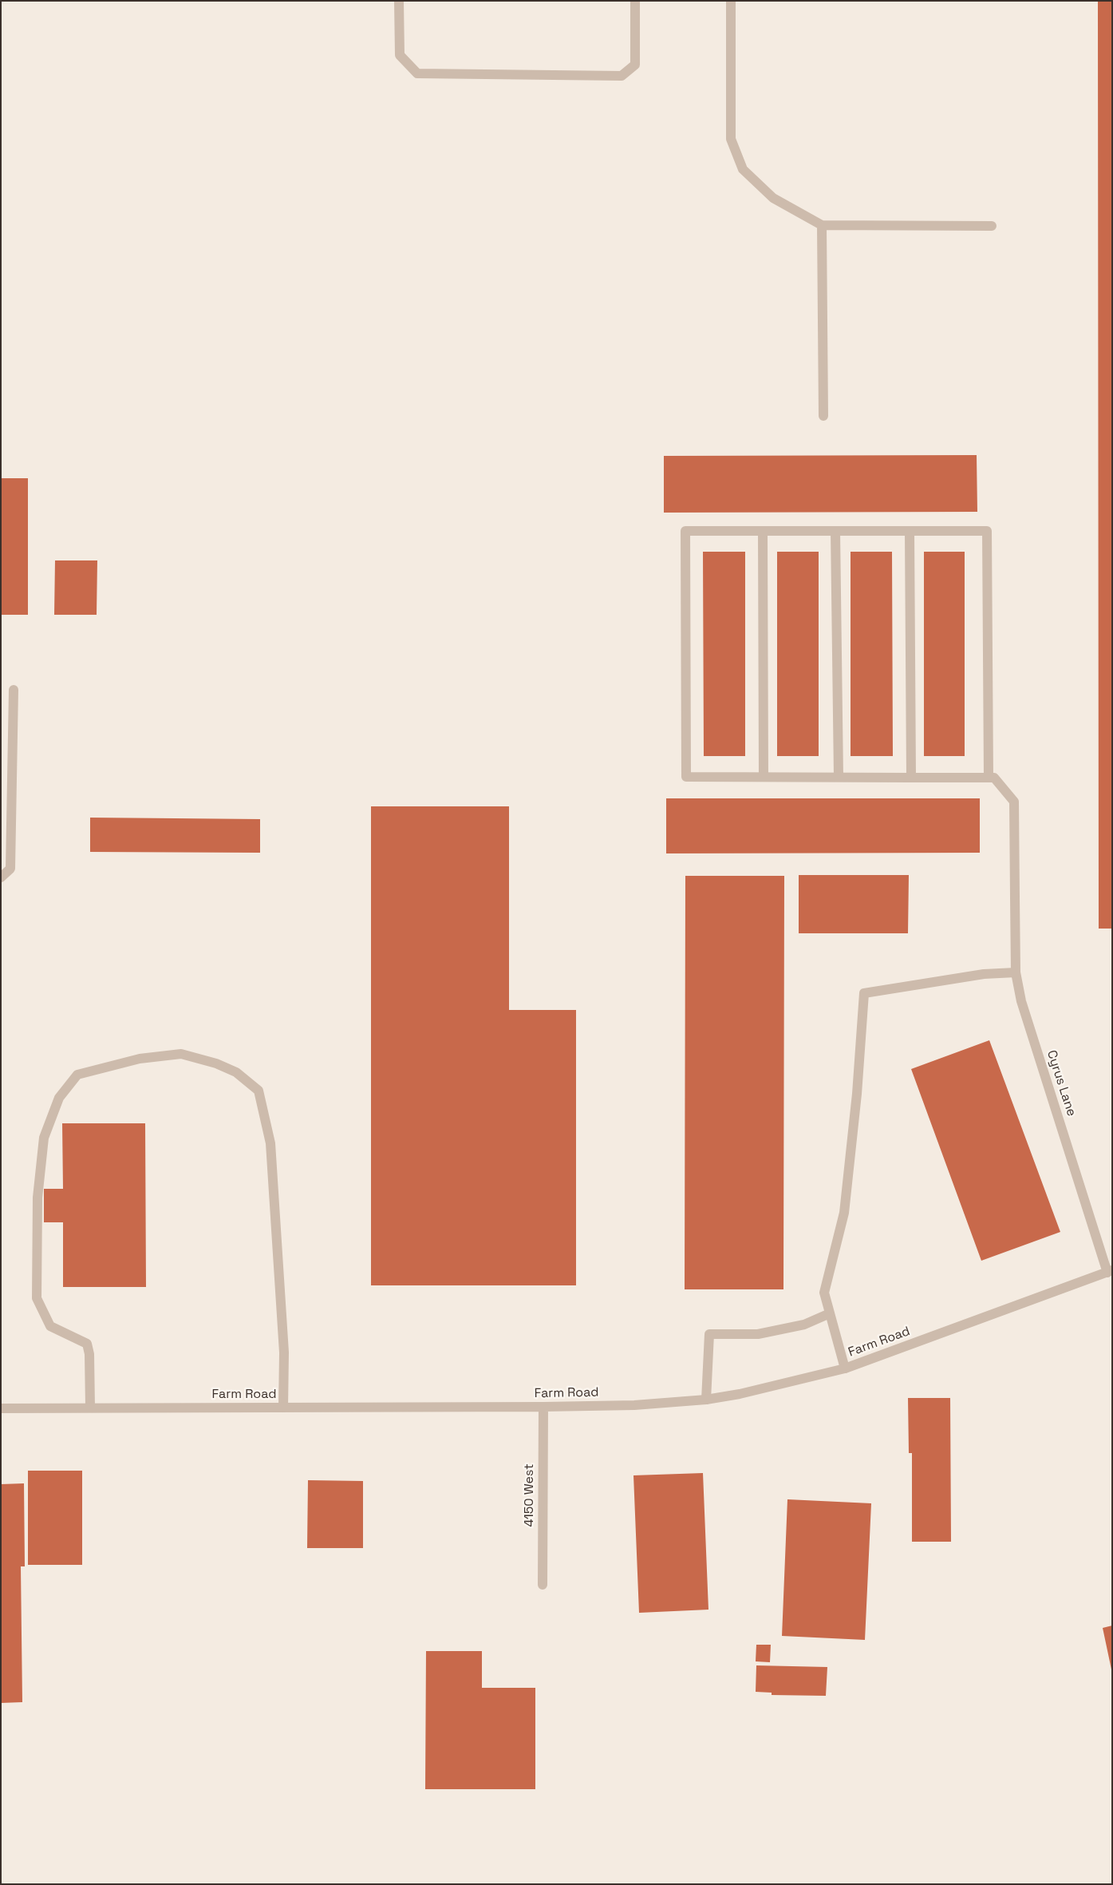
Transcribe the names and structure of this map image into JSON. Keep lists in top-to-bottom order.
{
  "streets": {
    "street": ["Cyrus Lane", "Farm Road", "4150 West"]
  },
  "crossings": [
    ["Cyrus Lane", "Farm Road"],
    ["Farm Road", "4150 West"]
  ]
}
